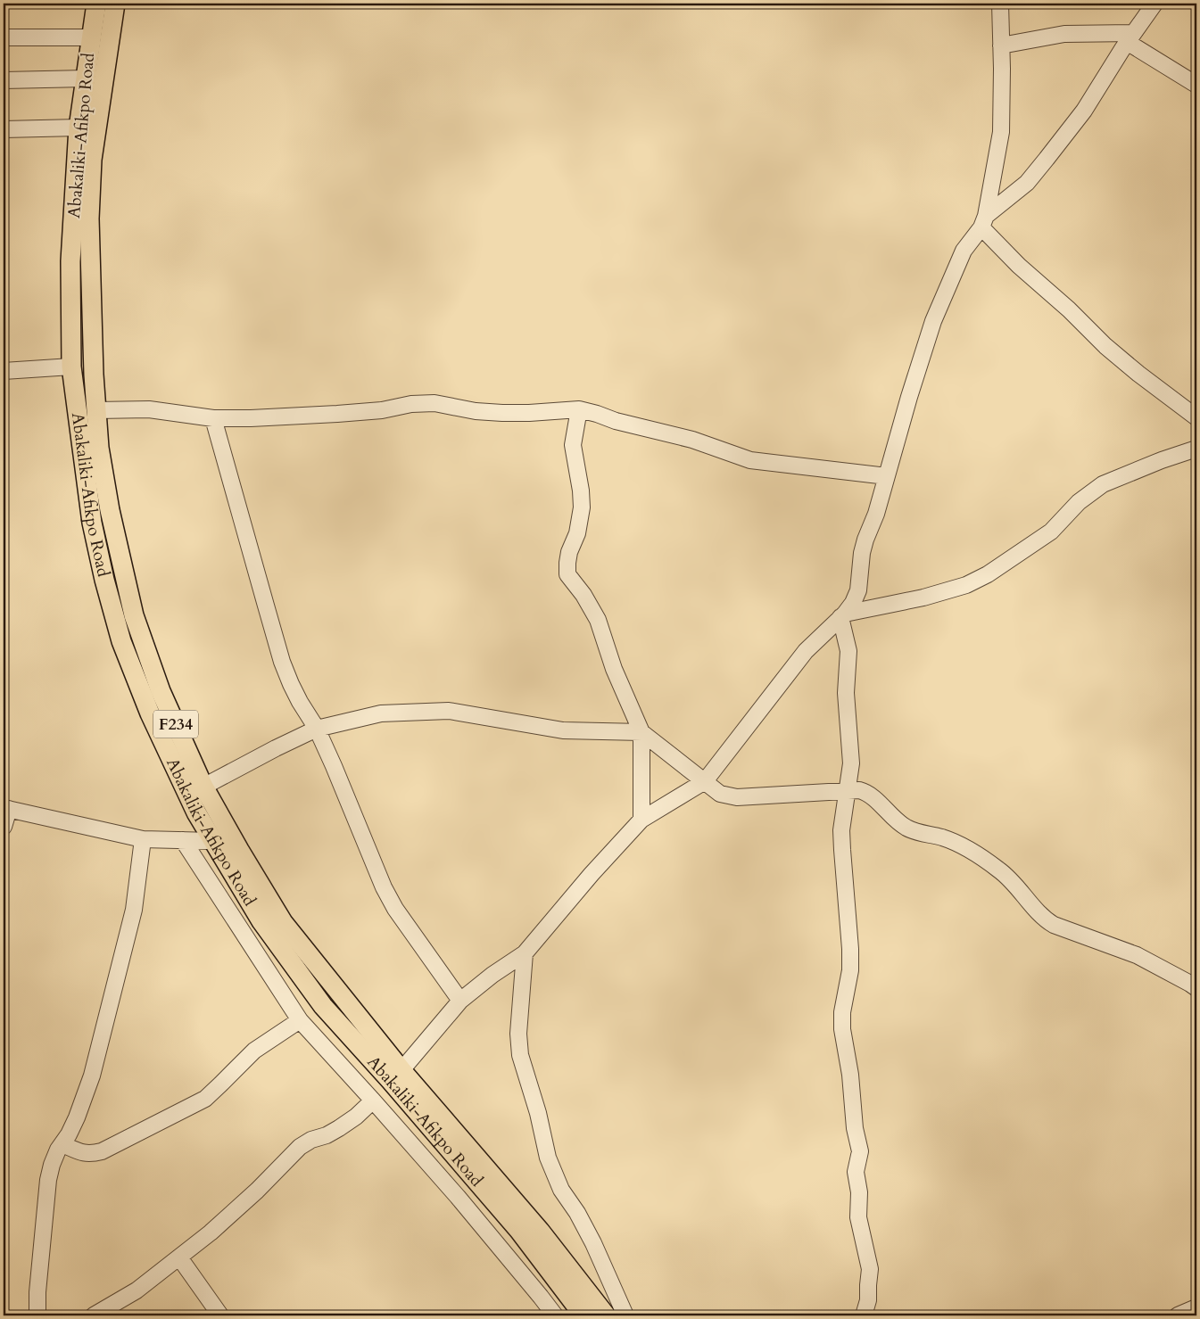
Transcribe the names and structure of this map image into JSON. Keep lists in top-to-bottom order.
{
  "streets": {
    "main road": ["Abakaliki-Afikpo Road", "F234"]
  }
}
